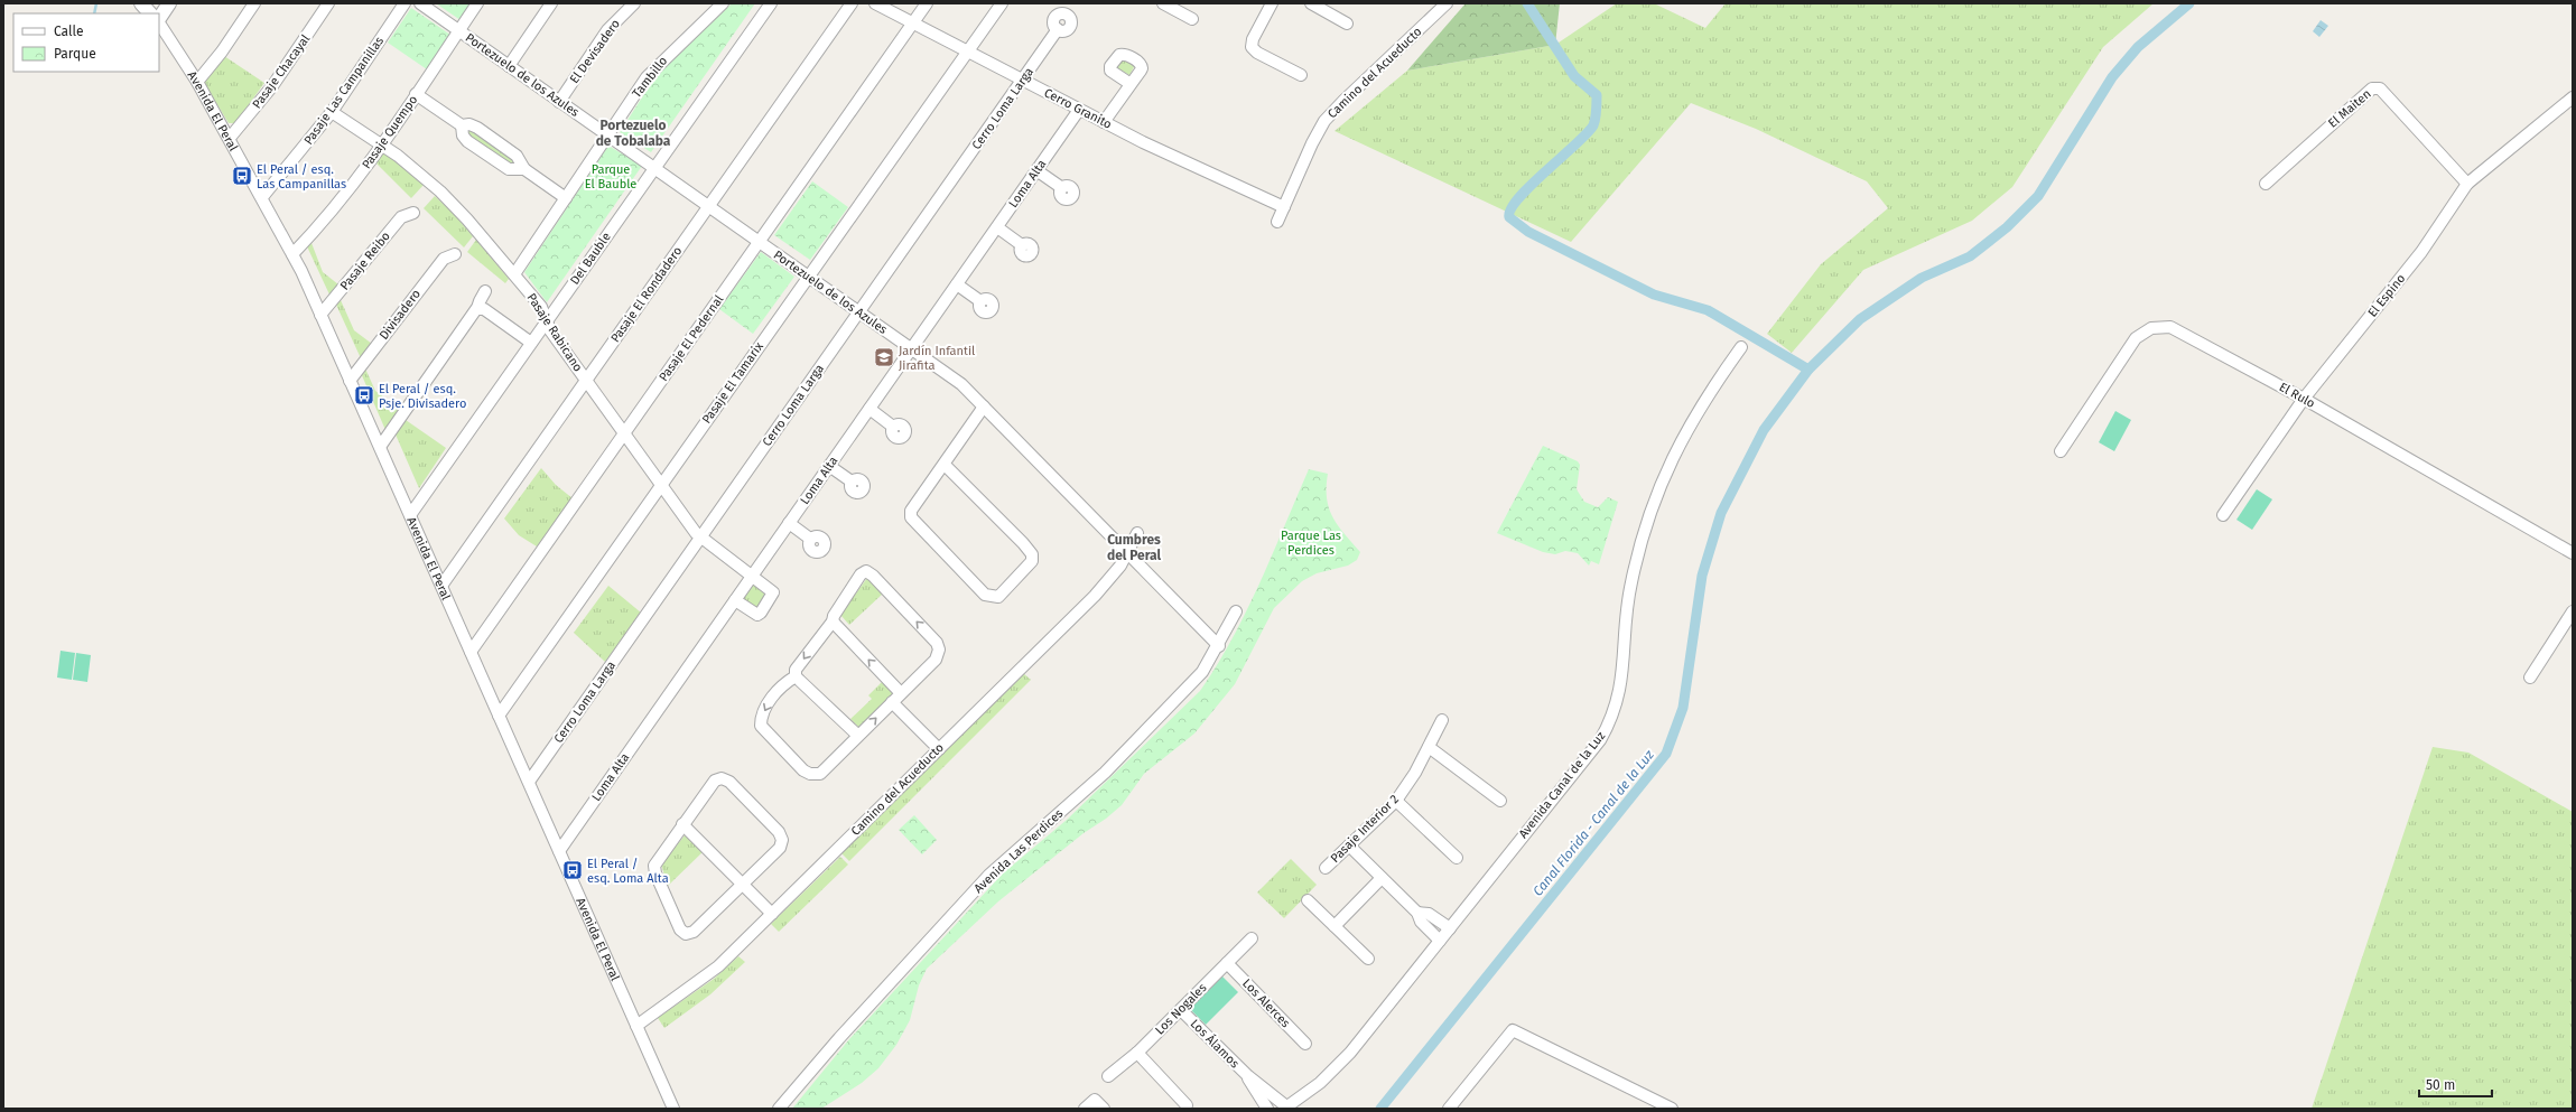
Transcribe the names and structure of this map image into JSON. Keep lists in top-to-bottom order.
{
  "streets": {
    "street": [
      "El Devisadero",
      "Pasaje Chacayal",
      "Camino del Acueducto",
      "Portezuelo de los Azules",
      "Tambillo",
      "Pasaje Las Campanillas",
      "Cerro Loma Larga",
      "Cerro Granito",
      "El Maiten",
      "Avenida El Peral",
      "Pasaje Quempo",
      "Loma Alta",
      "Del Bauble",
      "Pasaje Reibo",
      "Pasaje El Rondadero",
      "El Espino",
      "Divisadero",
      "Pasaje Rabicano",
      "Pasaje El Pedernal",
      "Pasaje El Tamarix",
      "El Rulo",
      "Avenida Canal de la Luz",
      "Pasaje Interior 2",
      "Avenida Las Perdices",
      "Los Alerces",
      "Los Nogales",
      "Los Álamos"
    ]
  },
  "crossings": [
    ["El Devisadero", "Portezuelo de los Azules"],
    ["Pasaje Chacayal", "Avenida El Peral"],
    ["Camino del Acueducto", "Portezuelo de los Azules"],
    ["Camino del Acueducto", "Cerro Granito"],
    ["Camino del Acueducto", "Avenida El Peral"],
    ["Portezuelo de los Azules", "Tambillo"],
    ["Portezuelo de los Azules", "Cerro Loma Larga"],
    ["Portezuelo de los Azules", "Pasaje Quempo"],
    ["Portezuelo de los Azules", "Loma Alta"],
    ["Portezuelo de los Azules", "Del Bauble"],
    ["Portezuelo de los Azules", "Pasaje El Rondadero"],
    ["Portezuelo de los Azules", "Pasaje El Pedernal"],
    ["Portezuelo de los Azules", "Pasaje El Tamarix"],
    ["Portezuelo de los Azules", "Avenida Las Perdices"],
    ["Tambillo", "Pasaje Rabicano"],
    ["Pasaje Las Campanillas", "Avenida El Peral"],
    ["Pasaje Las Campanillas", "Pasaje Rabicano"],
    ["Cerro Loma Larga", "Cerro Granito"],
    ["Cerro Loma Larga", "Avenida El Peral"],
    ["Cerro Loma Larga", "Pasaje Rabicano"],
    ["Cerro Granito", "Loma Alta"],
    ["Cerro Granito", "Pasaje El Pedernal"],
    ["Cerro Granito", "Pasaje El Tamarix"],
    ["El Maiten", "El Espino"],
    ["Avenida El Peral", "Pasaje Quempo"],
    ["Avenida El Peral", "Loma Alta"],
    ["Avenida El Peral", "Del Bauble"],
    ["Avenida El Peral", "Pasaje Reibo"],
    ["Avenida El Peral", "Pasaje El Rondadero"],
    ["Avenida El Peral", "Divisadero"],
    ["Avenida El Peral", "Pasaje El Pedernal"],
    ["Avenida El Peral", "Pasaje El Tamarix"],
    ["Pasaje Quempo", "Pasaje Rabicano"],
    ["Loma Alta", "Pasaje Rabicano"],
    ["Del Bauble", "Pasaje Rabicano"],
    ["Pasaje El Rondadero", "Pasaje Rabicano"],
    ["El Espino", "El Rulo"],
    ["Pasaje Rabicano", "Pasaje El Pedernal"],
    ["Pasaje Rabicano", "Pasaje El Tamarix"],
    ["Avenida Canal de la Luz", "Los Álamos"],
    ["Los Alerces", "Los Nogales"],
    ["Los Nogales", "Los Álamos"]
  ],
  "districts": ["Portezuelo de Tobalaba", "Cumbres del Peral"],
  "water": ["Canal Florida - Canal de la Luz"],
  "parks": ["Parque El Bauble", "Parque Las Perdices"],
  "places": {
    "bus stop": ["El Peral / esq. Las Campanillas", "El Peral / esq. Psje. Divisadero", "El Peral / esq. Loma Alta"],
    "school or university": ["Jardín Infantil Jirafita"]
  },
  "legend": ["Calle", "Parque"],
  "scale_bar": "50 m"
}
